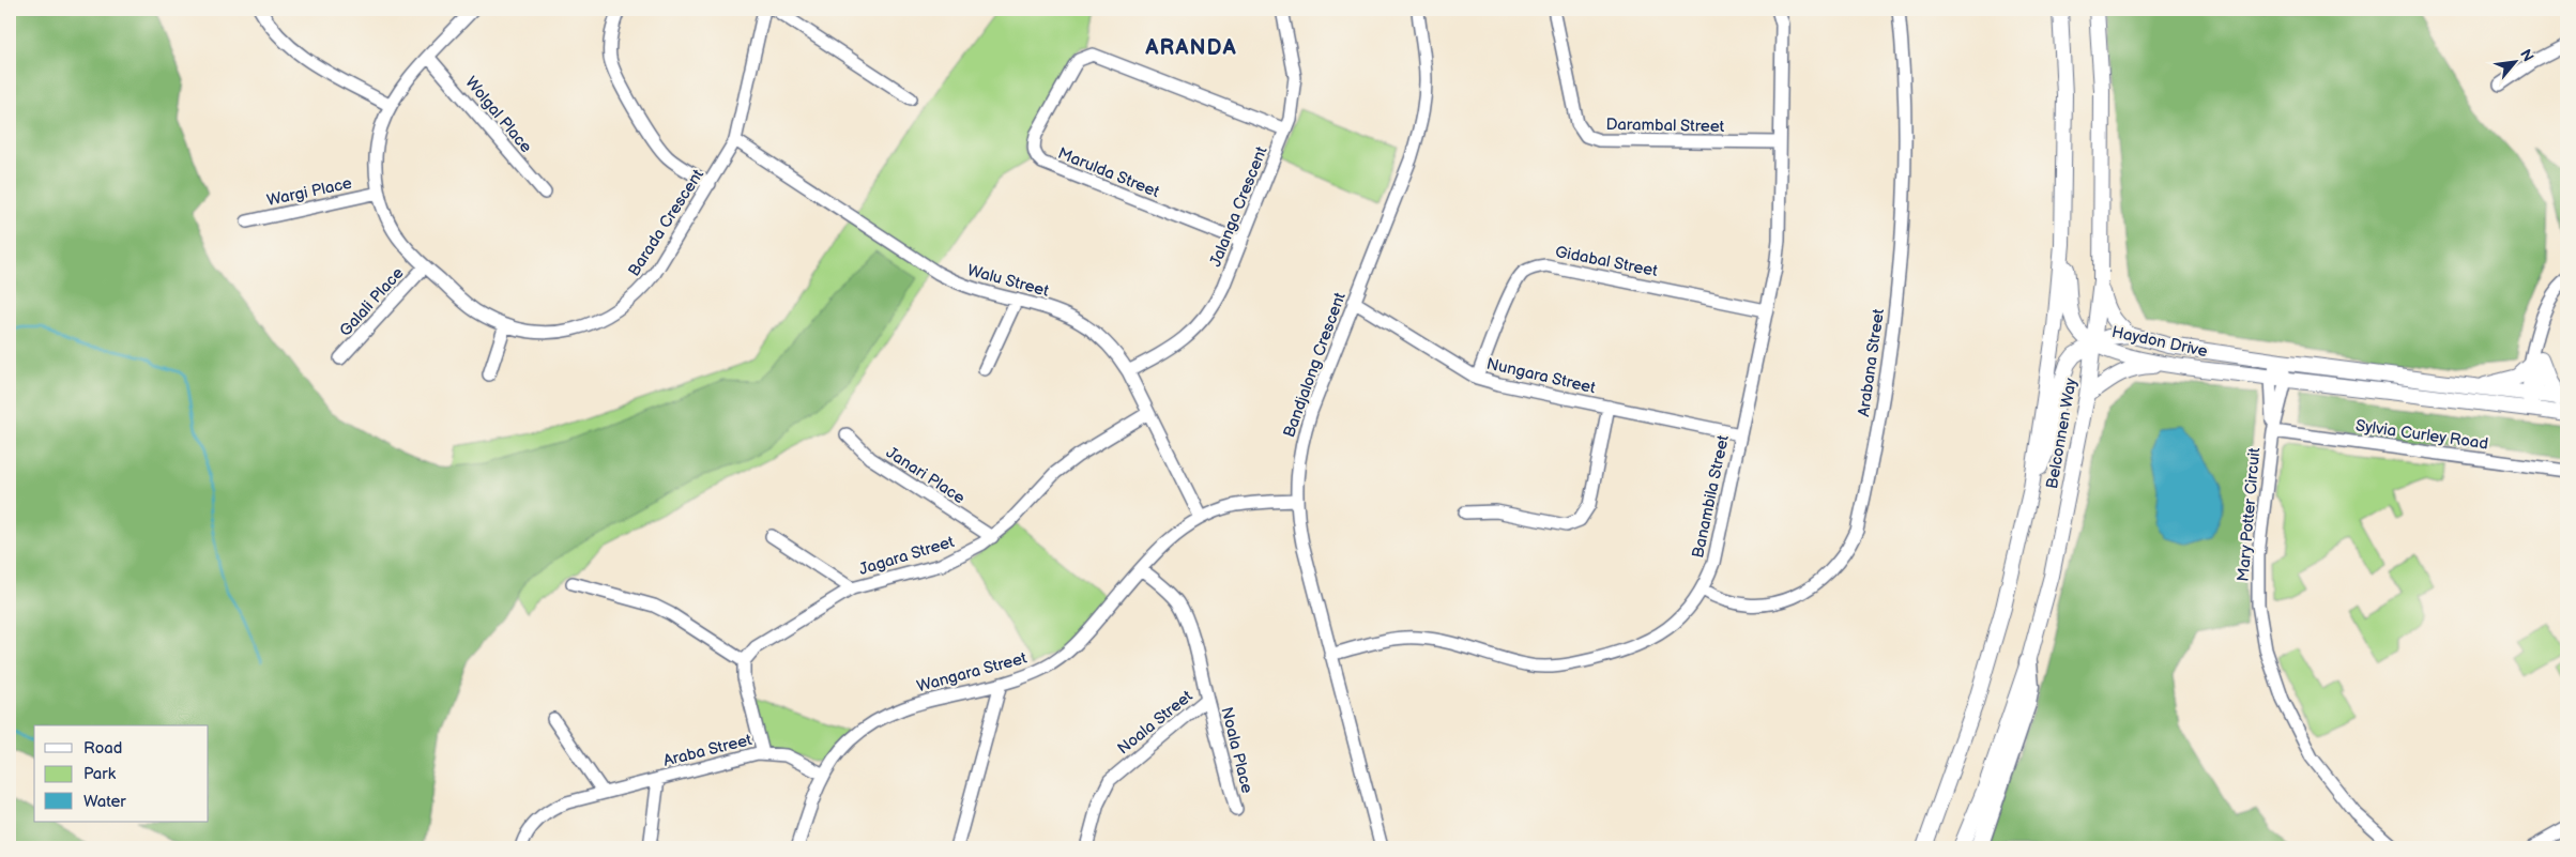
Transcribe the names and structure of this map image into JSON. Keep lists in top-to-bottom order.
{
  "streets": {
    "main road": ["Haydon Drive", "Belconnen Way"],
    "street": [
      "Wolgal Place",
      "Darambal Street",
      "Marulda Street",
      "Wargi Place",
      "Jalanga Crescent",
      "Barada Crescent",
      "Gidabal Street",
      "Walu Street",
      "Galali Place",
      "Arabana Street",
      "Bandjalong Crescent",
      "Nungara Street",
      "Sylvia Curley Road",
      "Janari Place",
      "Banambila Street",
      "Mary Potter Circuit",
      "Jagara Street",
      "Wangara Street",
      "Noala Street",
      "Araba Street",
      "Noala Place"
    ]
  },
  "crossings": [
    ["Wolgal Place", "Barada Crescent"],
    ["Darambal Street", "Banambila Street"],
    ["Marulda Street", "Jalanga Crescent"],
    ["Wargi Place", "Barada Crescent"],
    ["Jalanga Crescent", "Walu Street"],
    ["Barada Crescent", "Walu Street"],
    ["Barada Crescent", "Galali Place"],
    ["Gidabal Street", "Nungara Street"],
    ["Gidabal Street", "Banambila Street"],
    ["Walu Street", "Jagara Street"],
    ["Walu Street", "Wangara Street"],
    ["Haydon Drive", "Belconnen Way"],
    ["Haydon Drive", "Mary Potter Circuit"],
    ["Arabana Street", "Banambila Street"],
    ["Bandjalong Crescent", "Nungara Street"],
    ["Bandjalong Crescent", "Banambila Street"],
    ["Bandjalong Crescent", "Wangara Street"],
    ["Nungara Street", "Banambila Street"],
    ["Sylvia Curley Road", "Mary Potter Circuit"],
    ["Janari Place", "Jagara Street"],
    ["Wangara Street", "Noala Street"],
    ["Wangara Street", "Araba Street"],
    ["Noala Street", "Noala Place"]
  ],
  "districts": ["ARANDA"],
  "legend": ["Road", "Park", "Water"],
  "north": "top right"
}
